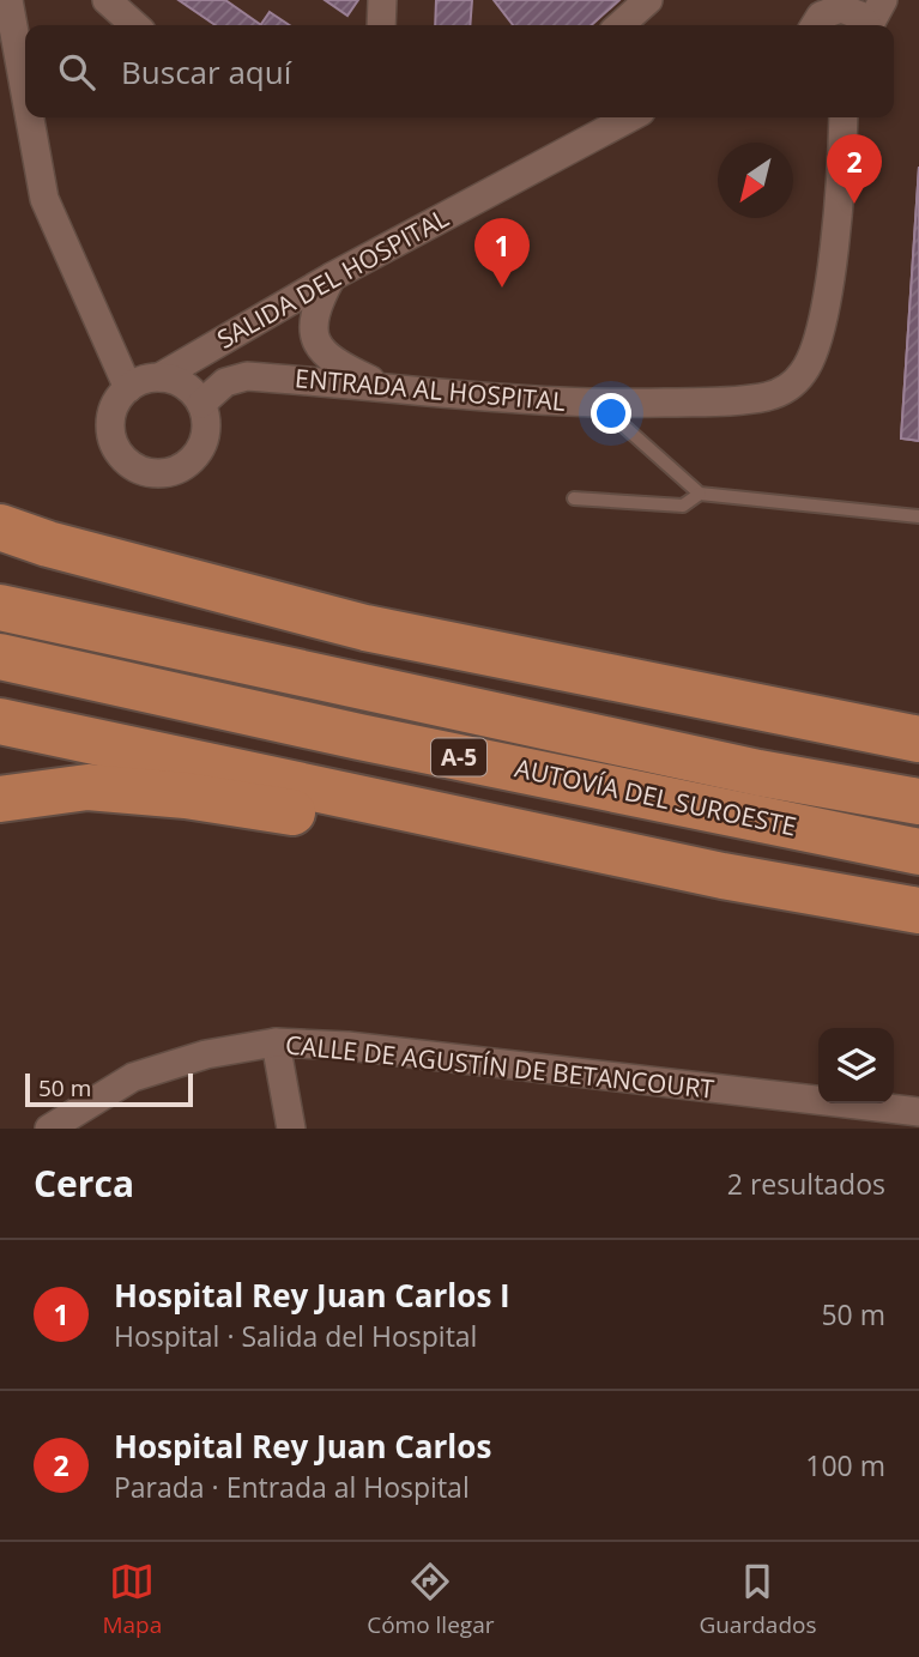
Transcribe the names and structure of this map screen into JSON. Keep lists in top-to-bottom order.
{
  "streets": {
    "highway": ["A-5", "AUTOVÍA DEL SUROESTE"],
    "street": ["SALIDA DEL HOSPITAL", "ENTRADA AL HOSPITAL", "CALLE DE AGUSTÍN DE BETANCOURT"]
  },
  "crossings": [
    ["SALIDA DEL HOSPITAL", "ENTRADA AL HOSPITAL"]
  ],
  "scale_bar": "50 m",
  "north": "bottom left",
  "page": {
    "search": "Buscar aquí",
    "pins": ["2", "1"],
    "scale": "50 m",
    "heading": ["Cerca", "2 resultados"],
    "list": [
      {
        "mark": "1",
        "name": "Hospital Rey Juan Carlos I",
        "note": "Hospital · Salida del Hospital",
        "value": "50 m"
      },
      {
        "mark": "2",
        "name": "Hospital Rey Juan Carlos",
        "note": "Parada · Entrada al Hospital",
        "value": "100 m"
      }
    ],
    "nav": ["Mapa", "Cómo llegar", "Guardados"]
  }
}
